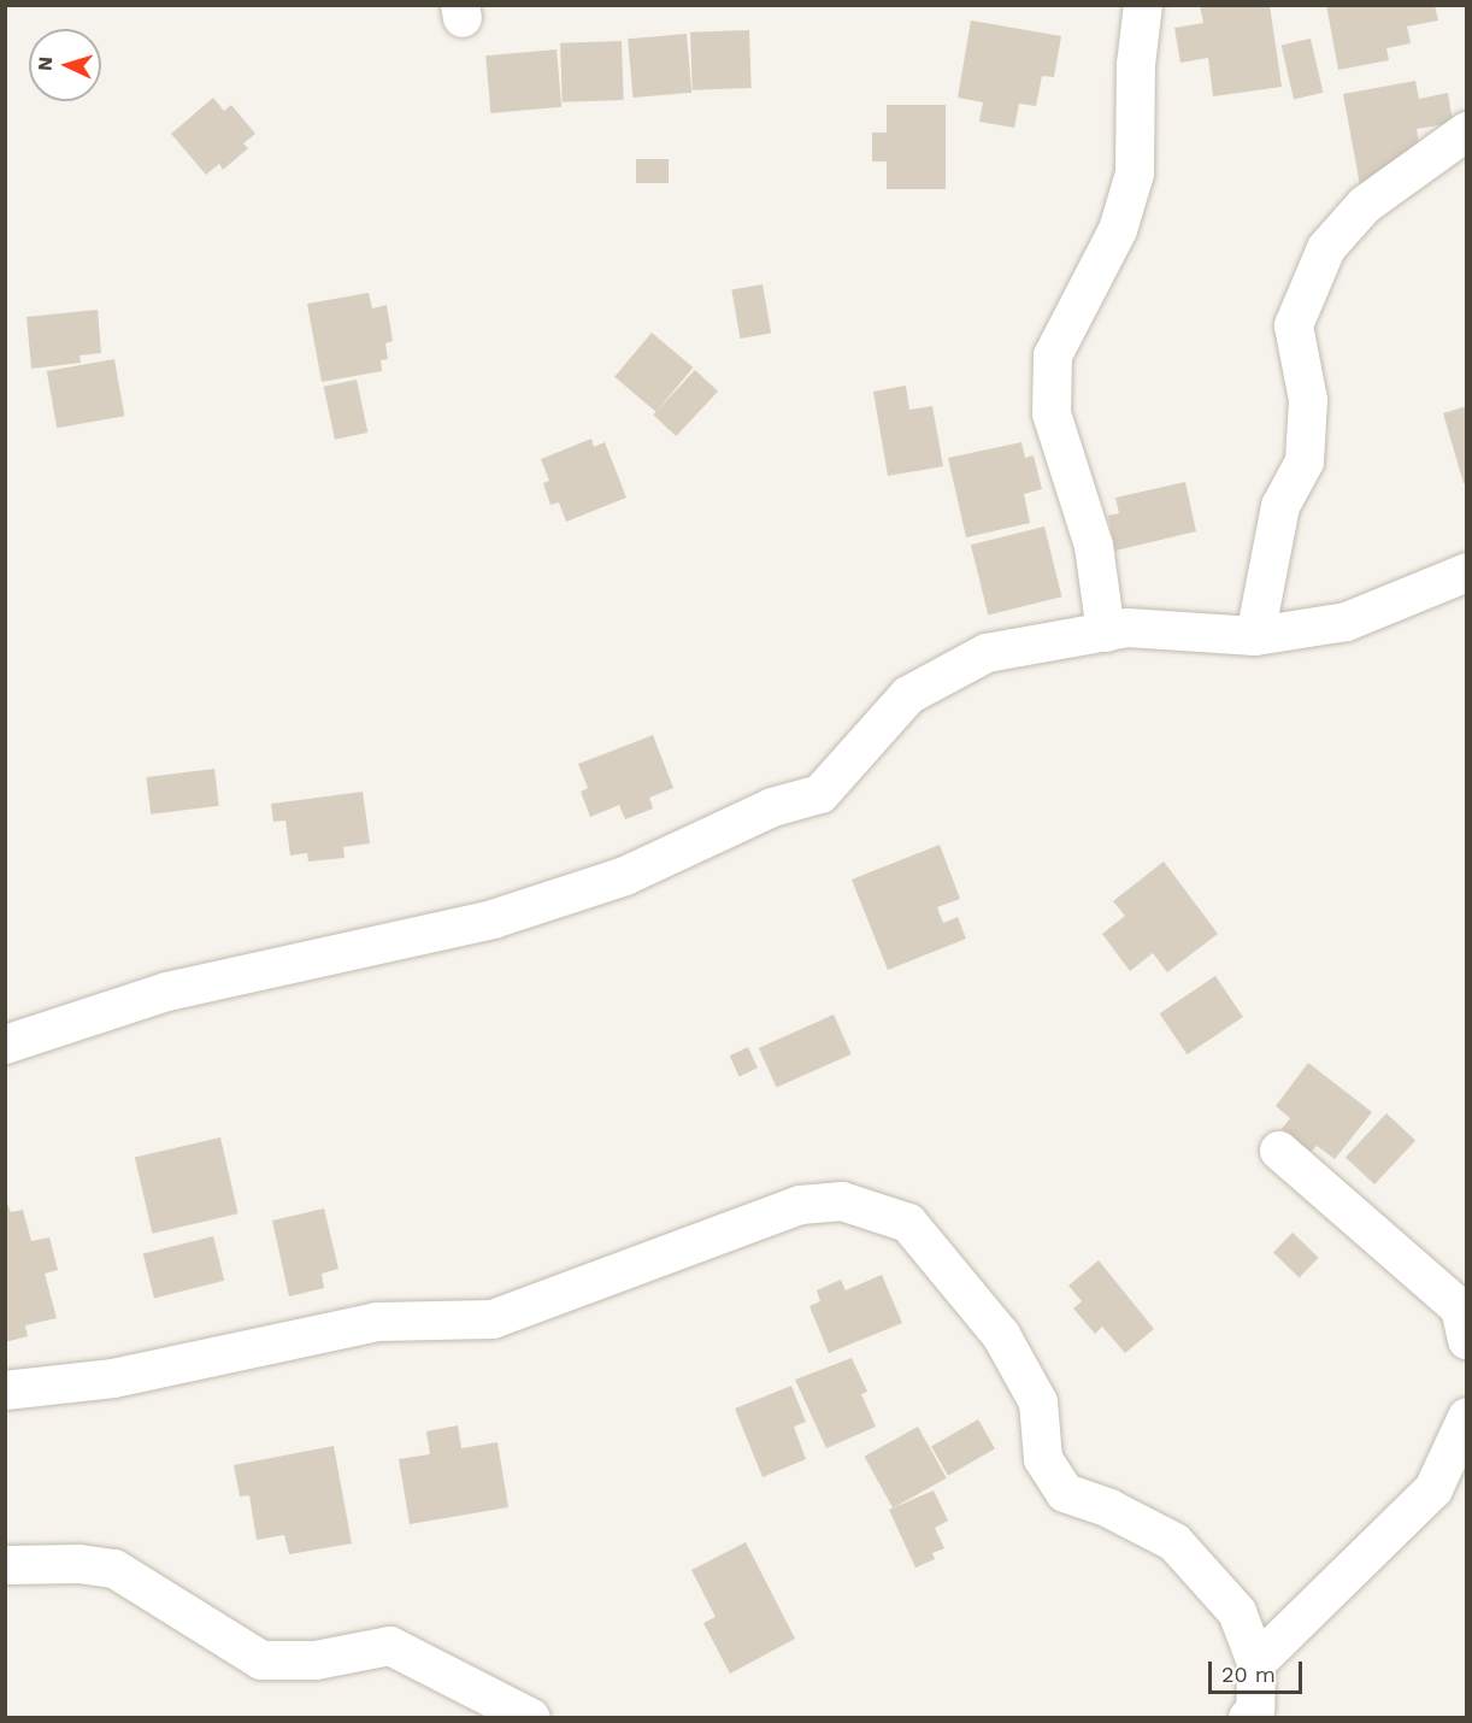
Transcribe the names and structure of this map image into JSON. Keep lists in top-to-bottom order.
{
  "scale_bar": "20 m",
  "north": "left"
}
